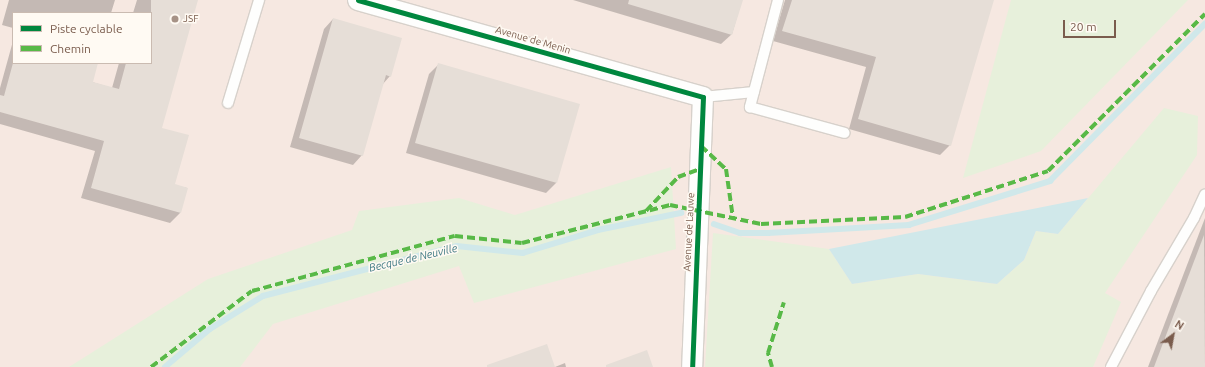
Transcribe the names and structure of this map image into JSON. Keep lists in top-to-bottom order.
{
  "streets": {
    "street": ["Avenue de Menin", "Avenue de Lauwe"]
  },
  "crossings": [
    ["Avenue de Menin", "Avenue de Lauwe"]
  ],
  "water": ["Becque de Neuville"],
  "places": ["JSF"],
  "legend": ["Piste cyclable", "Chemin"],
  "scale_bar": "20 m",
  "north": "top right"
}
